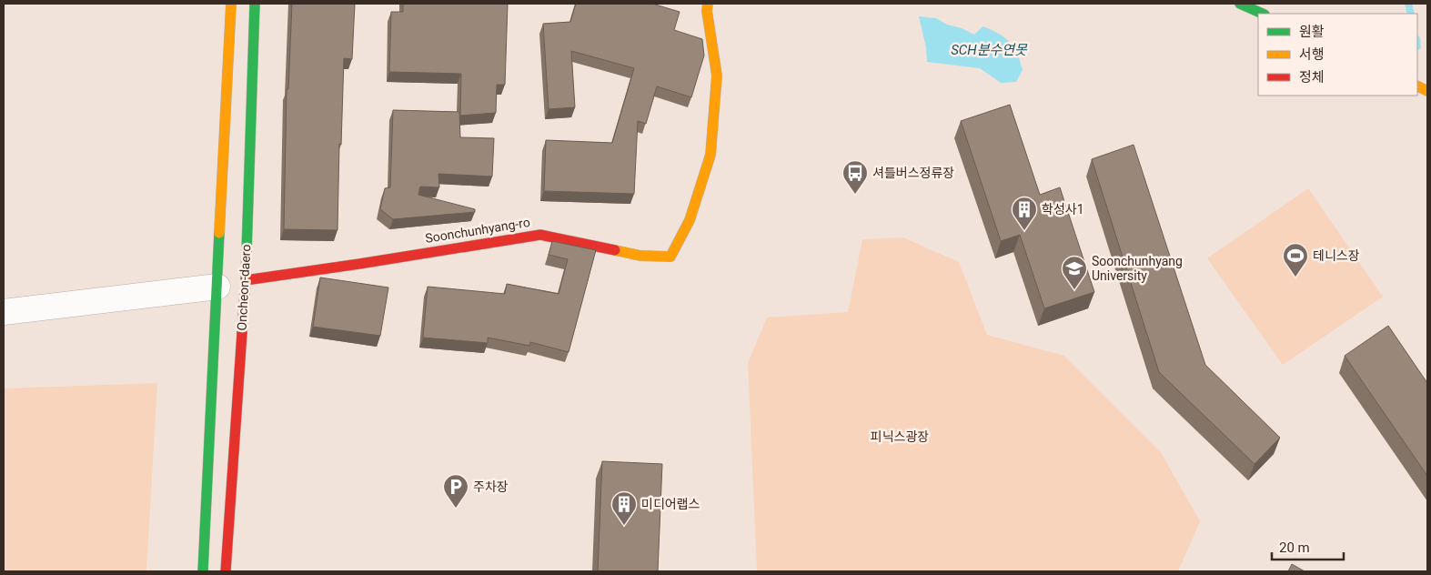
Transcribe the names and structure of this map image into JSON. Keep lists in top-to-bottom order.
{
  "streets": {
    "main road": ["Soonchunhyang-ro", "Oncheon-daero"]
  },
  "crossings": [
    ["Soonchunhyang-ro", "Oncheon-daero"]
  ],
  "water": ["SCH분수연못"],
  "parks": ["피닉스광장"],
  "places": {
    "bus stop": ["셔틀버스정류장"],
    "building": ["학성사1", "미디어랩스"],
    "sports": ["테니스장"],
    "school or university": ["Soonchunhyang University"],
    "parking": ["주차장"]
  },
  "legend": ["원활", "서행", "정체"],
  "scale_bar": "20 m"
}
